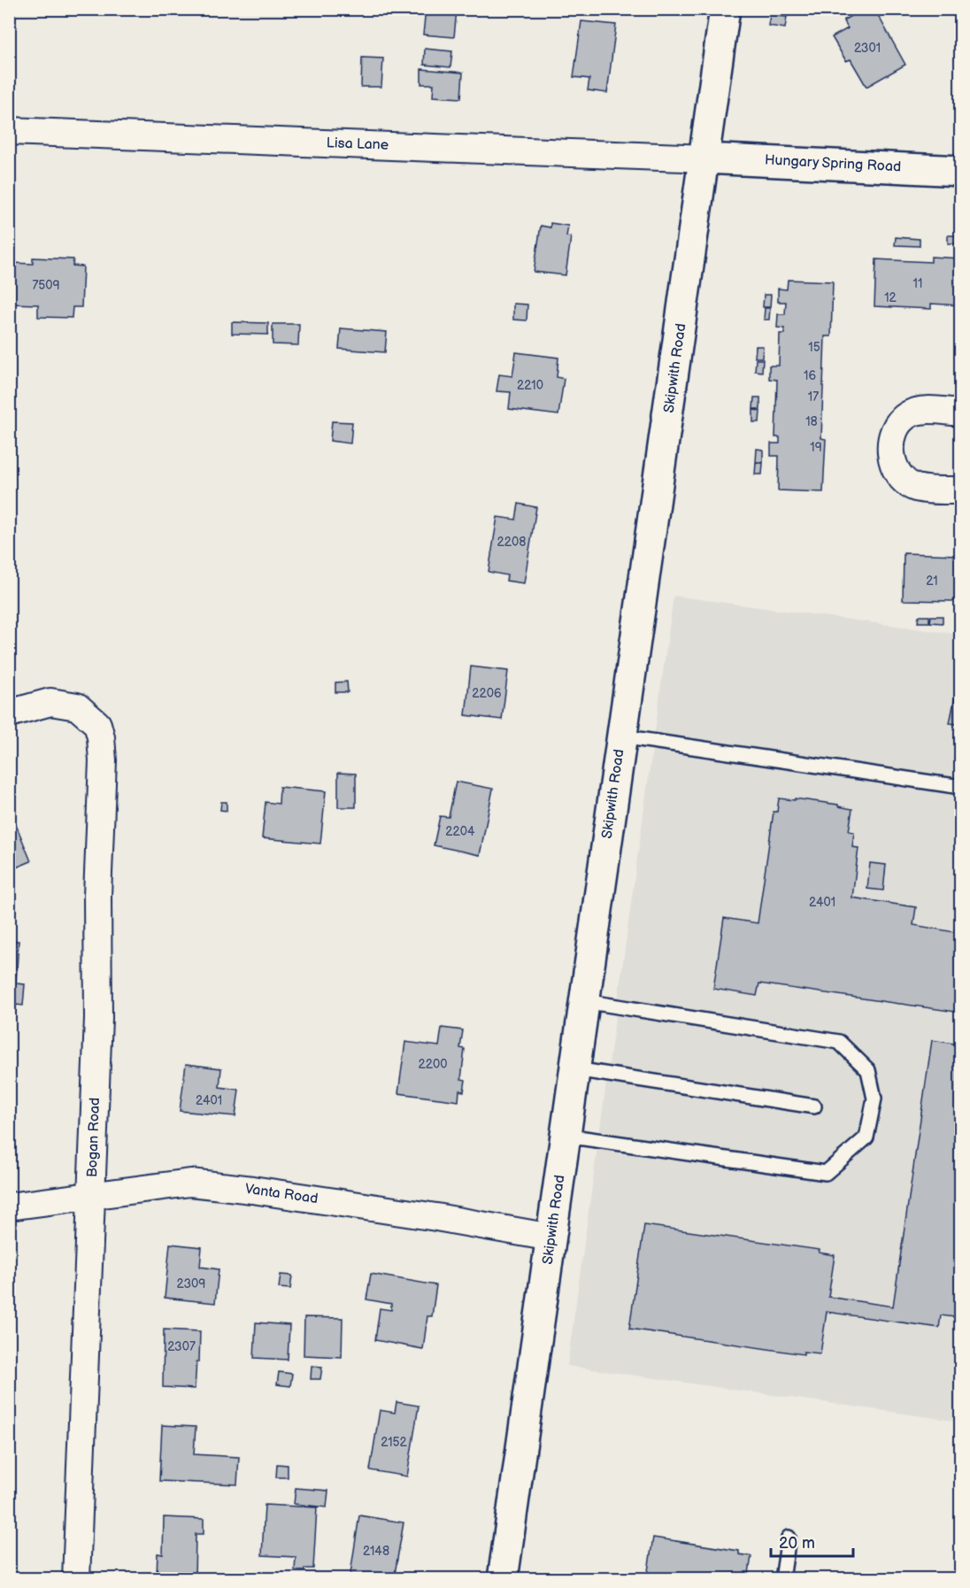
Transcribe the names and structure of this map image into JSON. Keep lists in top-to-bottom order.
{
  "streets": {
    "main road": ["Hungary Spring Road", "Skipwith Road"],
    "street": ["Lisa Lane", "Bogan Road", "Vanta Road"]
  },
  "crossings": [
    ["Lisa Lane", "Hungary Spring Road"],
    ["Lisa Lane", "Skipwith Road"],
    ["Hungary Spring Road", "Skipwith Road"],
    ["Skipwith Road", "Vanta Road"],
    ["Bogan Road", "Vanta Road"]
  ],
  "house_numbers": [
    "2301",
    "11",
    "7509",
    "12",
    "15",
    "16",
    "2210",
    "17",
    "18",
    "19",
    "2208",
    "21",
    "2206",
    "2204",
    "2401",
    "2200",
    "2401",
    "2309",
    "2307",
    "2152",
    "2148"
  ],
  "scale_bar": "20 m"
}
